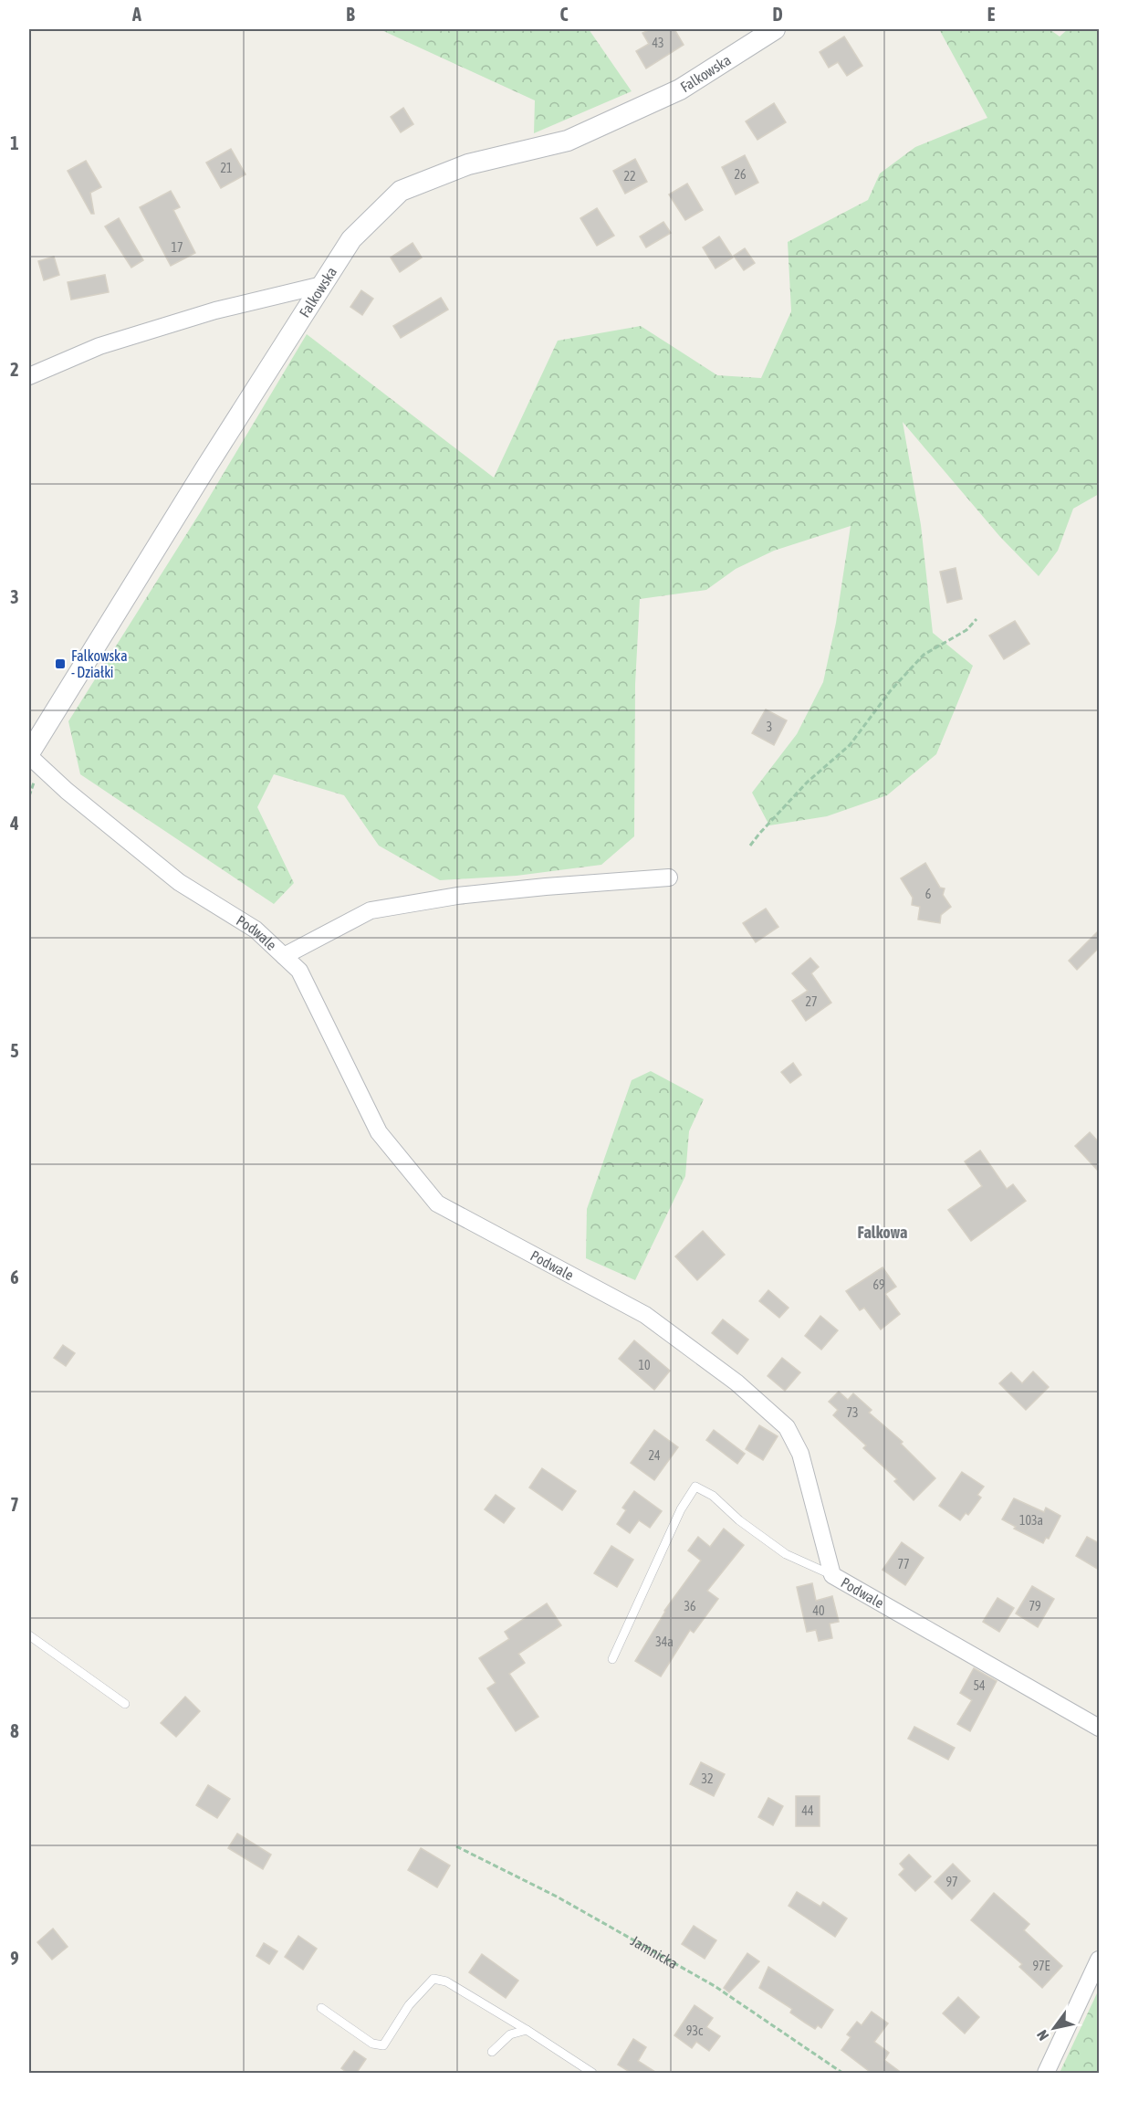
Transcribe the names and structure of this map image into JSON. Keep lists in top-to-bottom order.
{
  "streets": {
    "street": ["Falkowska", "Podwale"],
    "path": ["Jamnicka"]
  },
  "crossings": [
    ["Falkowska", "Podwale"]
  ],
  "districts": ["Falkowa"],
  "places": {
    "transit": ["Falkowska - Działki"]
  },
  "house_numbers": [
    "43",
    "21",
    "26",
    "22",
    "17",
    "3",
    "6",
    "27",
    "69",
    "10",
    "73",
    "24",
    "103a",
    "77",
    "36",
    "79",
    "40",
    "34a",
    "54",
    "32",
    "44",
    "97",
    "97E",
    "93c"
  ],
  "north": "bottom left",
  "grid": {
    "columns": [
      "A",
      "B",
      "C",
      "D",
      "E"
    ],
    "rows": [
      "1",
      "2",
      "3",
      "4",
      "5",
      "6",
      "7",
      "8",
      "9"
    ]
  }
}
